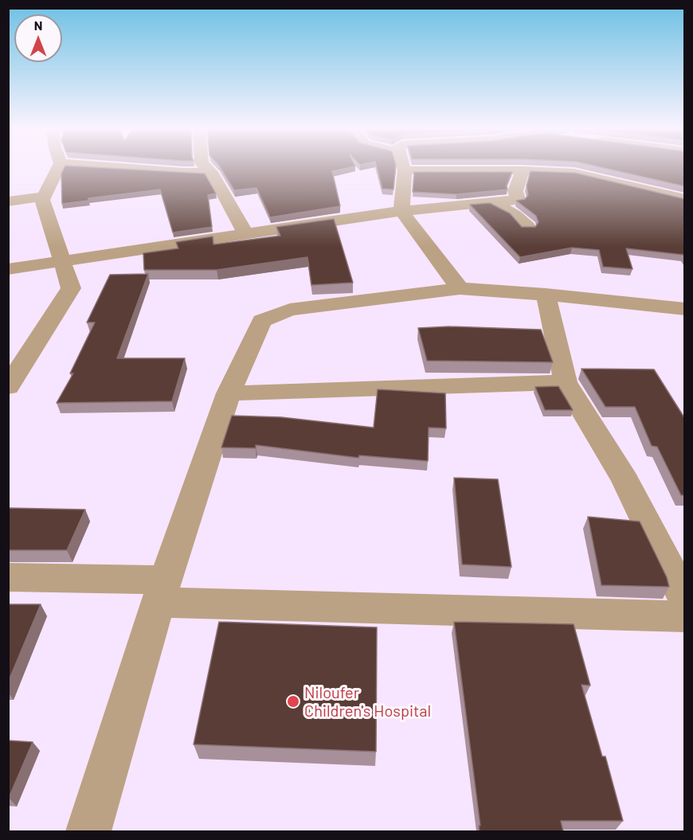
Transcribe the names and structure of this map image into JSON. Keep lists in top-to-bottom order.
{
  "places": ["Niloufer Children's Hospital"],
  "north": "top"
}
